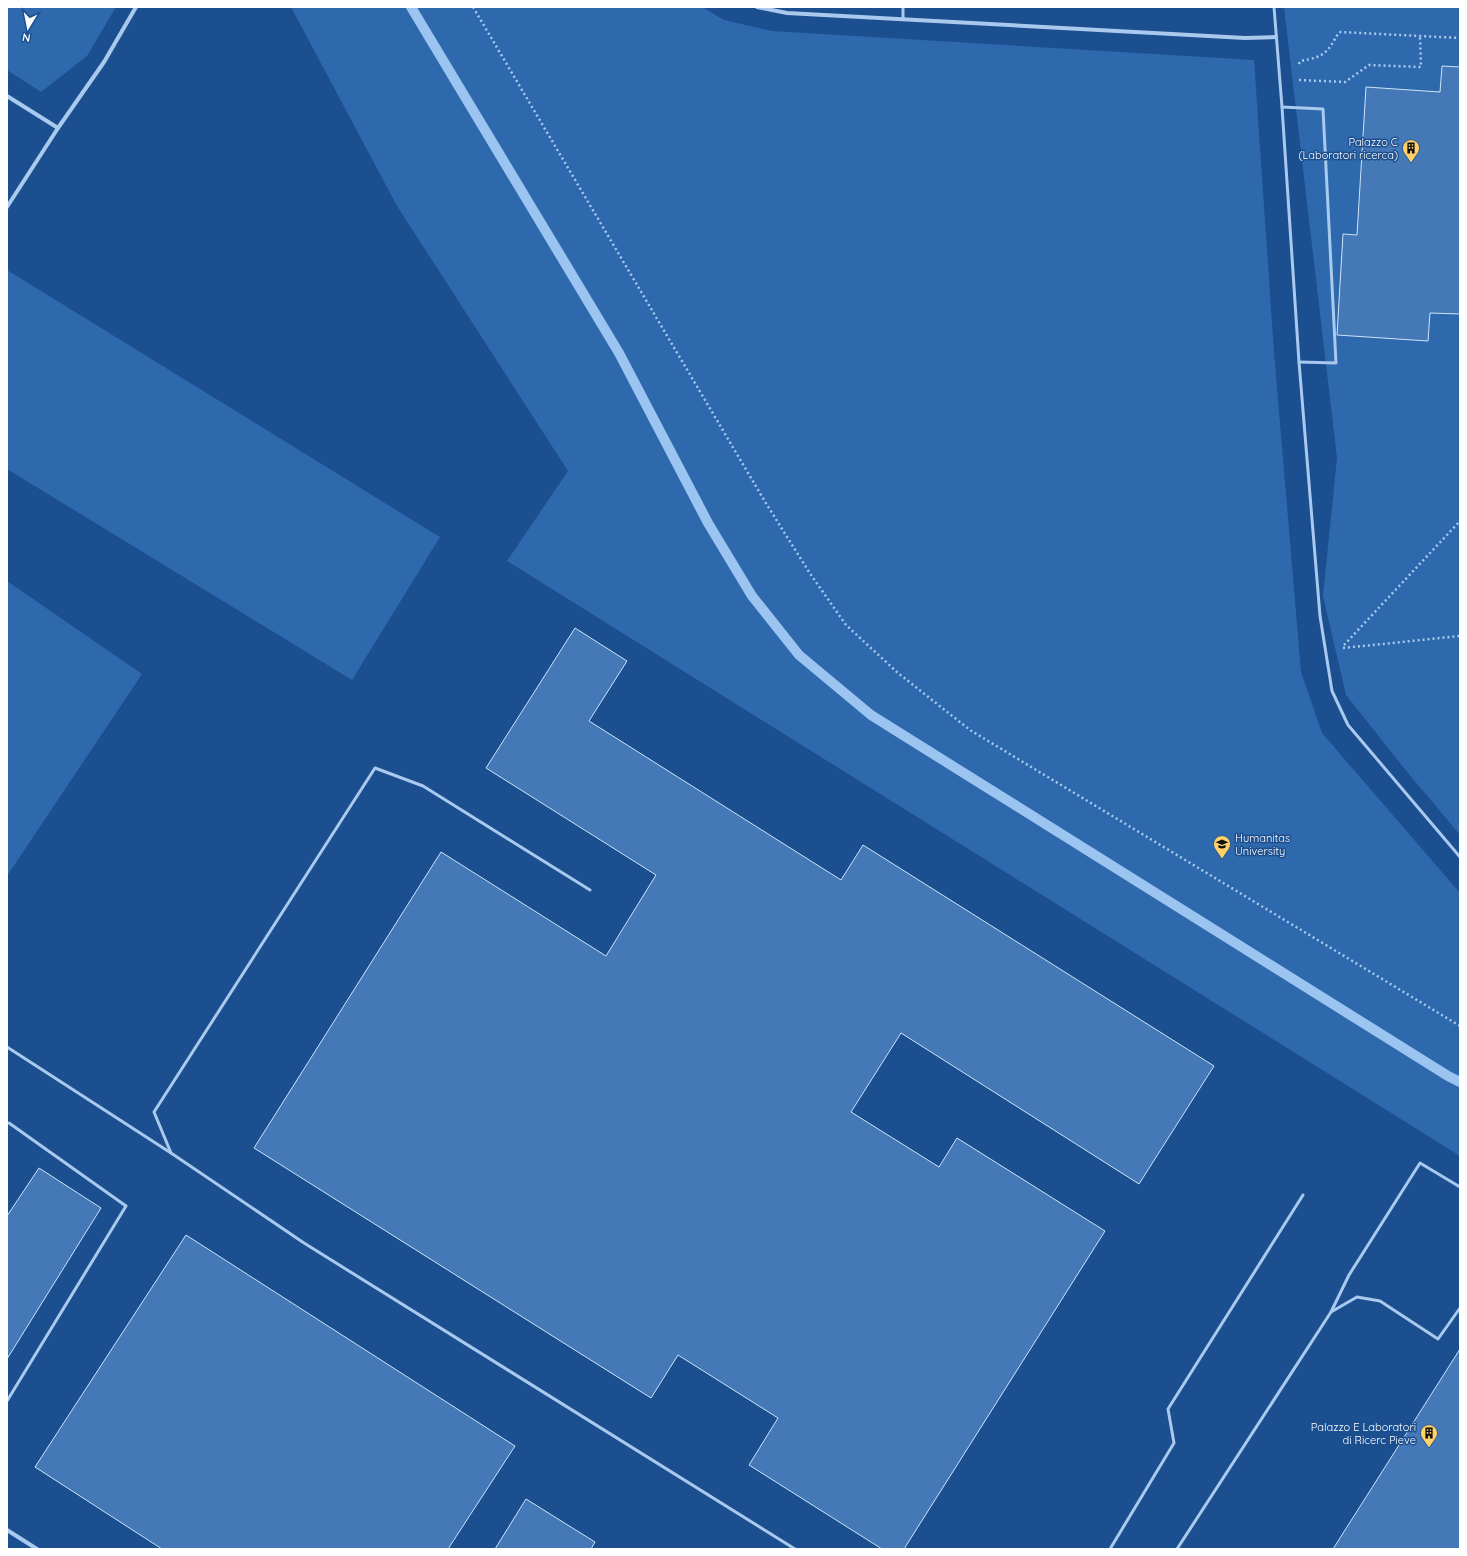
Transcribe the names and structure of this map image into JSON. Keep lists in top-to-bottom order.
{
  "places": {
    "building": ["Palazzo C (Laboratori ricerca)", "Palazzo E Laboratori di Ricerc Pieve"],
    "school or university": ["Humanitas University"]
  },
  "north": "bottom"
}
